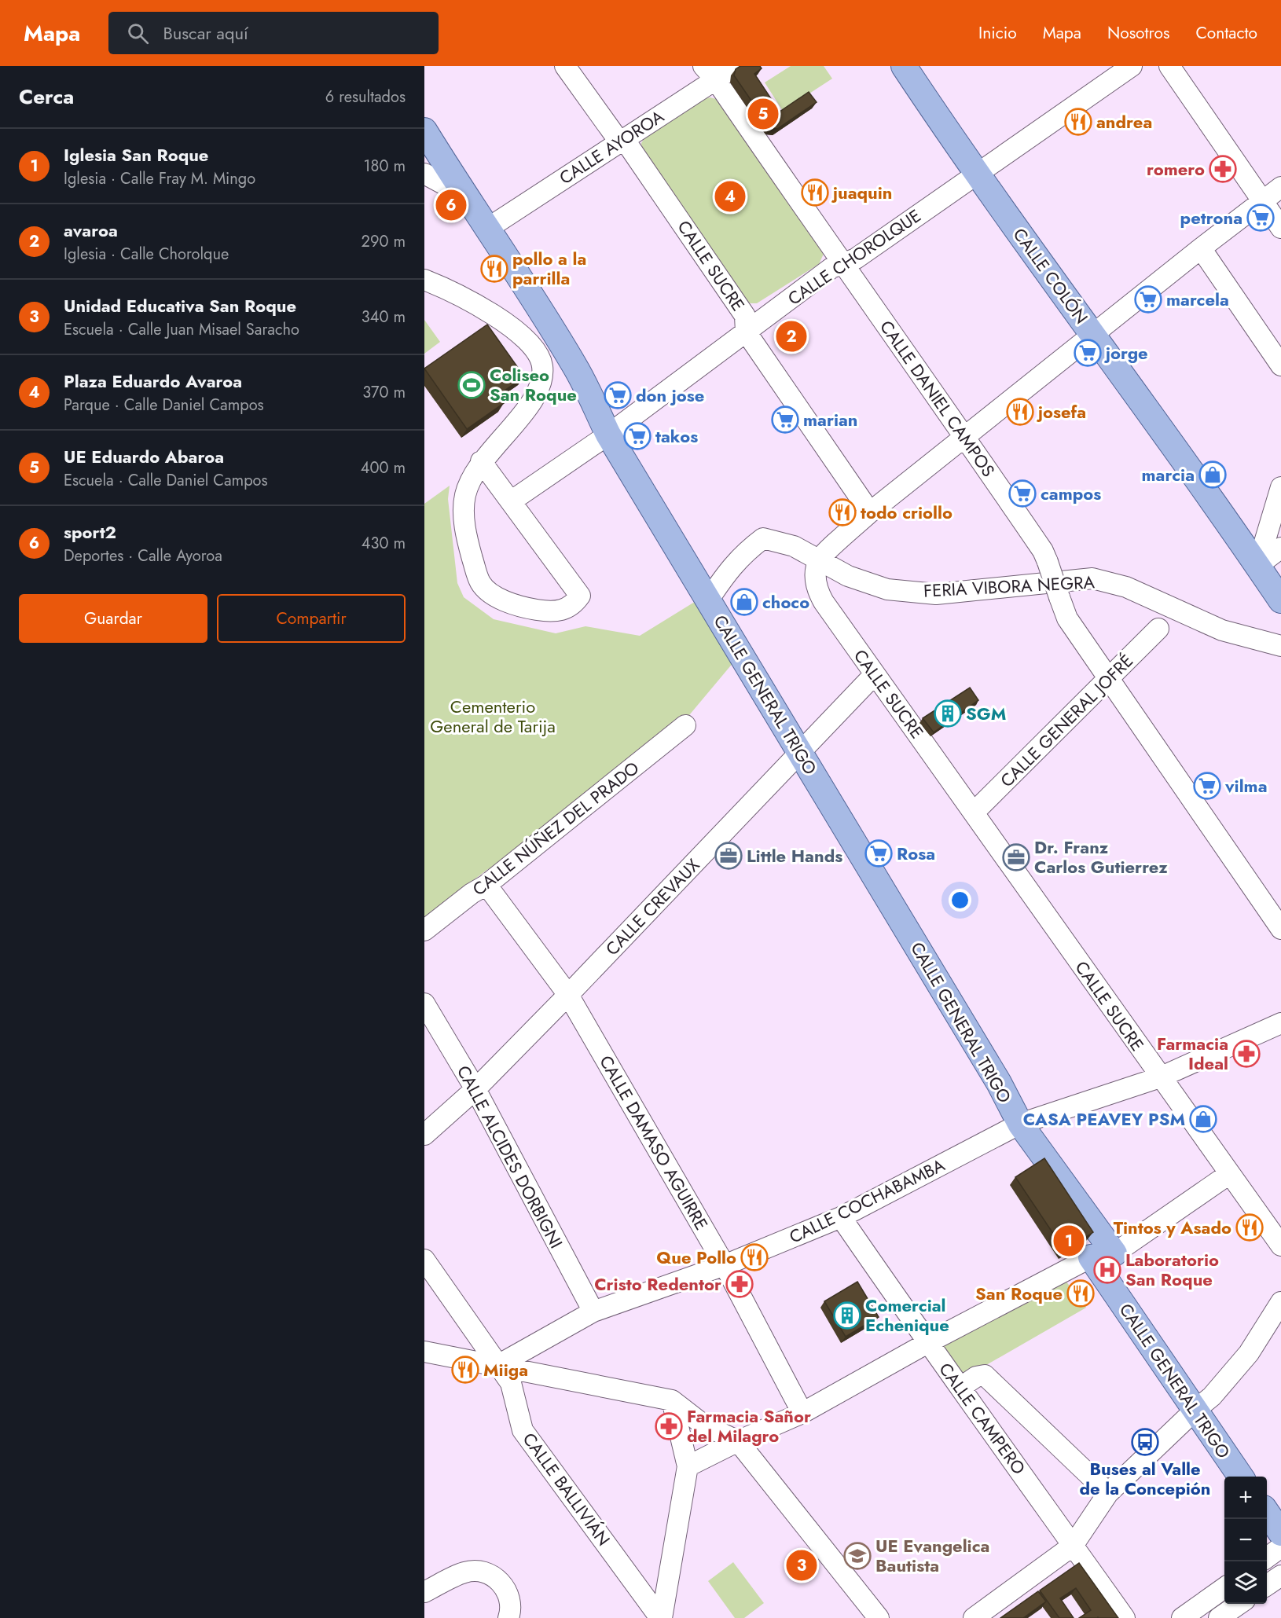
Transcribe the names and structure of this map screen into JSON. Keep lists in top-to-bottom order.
{
  "streets": {
    "main road": ["CALLE COLÓN", "CALLE GENERAL TRIGO"],
    "street": [
      "CALLE AYOROA",
      "CALLE CHOROLQUE",
      "CALLE SUCRE",
      "CALLE DANIEL CAMPOS",
      "FERIA VIBORA NEGRA",
      "CALLE GENERAL JOFRÉ",
      "CALLE NÚÑEZ DEL PRADO",
      "CALLE CREVAUX",
      "CALLE DAMASO AGUIRRE",
      "CALLE ALCIDES DORBIGNI",
      "CALLE COCHABAMBA",
      "CALLE CAMPERO",
      "CALLE BALLIVIÁN"
    ]
  },
  "crossings": [
    ["CALLE AYOROA", "CALLE SUCRE"],
    ["CALLE AYOROA", "CALLE DANIEL CAMPOS"],
    ["CALLE AYOROA", "CALLE GENERAL TRIGO"],
    ["CALLE CHOROLQUE", "CALLE SUCRE"],
    ["CALLE CHOROLQUE", "CALLE COLÓN"],
    ["CALLE CHOROLQUE", "CALLE DANIEL CAMPOS"],
    ["CALLE CHOROLQUE", "CALLE GENERAL TRIGO"],
    ["CALLE SUCRE", "FERIA VIBORA NEGRA"],
    ["CALLE SUCRE", "CALLE GENERAL JOFRÉ"],
    ["CALLE SUCRE", "CALLE CREVAUX"],
    ["CALLE SUCRE", "CALLE COCHABAMBA"],
    ["CALLE DANIEL CAMPOS", "CALLE GENERAL JOFRÉ"],
    ["FERIA VIBORA NEGRA", "CALLE GENERAL TRIGO"],
    ["CALLE GENERAL TRIGO", "CALLE CREVAUX"],
    ["CALLE GENERAL TRIGO", "CALLE COCHABAMBA"],
    ["CALLE NÚÑEZ DEL PRADO", "CALLE DAMASO AGUIRRE"],
    ["CALLE CREVAUX", "CALLE DAMASO AGUIRRE"],
    ["CALLE CREVAUX", "CALLE ALCIDES DORBIGNI"],
    ["CALLE DAMASO AGUIRRE", "CALLE COCHABAMBA"],
    ["CALLE ALCIDES DORBIGNI", "CALLE COCHABAMBA"],
    ["CALLE COCHABAMBA", "CALLE CAMPERO"],
    ["CALLE COCHABAMBA", "CALLE BALLIVIÁN"]
  ],
  "parks": ["Cementerio General de Tarija"],
  "places": {
    "restaurant": [
      "andrea",
      "juaquin",
      "pollo a la parrilla",
      "josefa",
      "todo criollo",
      "Tintos y Asado",
      "Que Pollo",
      "San Roque",
      "Miiga"
    ],
    "pharmacy": [
      "romero",
      "Farmacia Ideal",
      "Cristo Redentor",
      "Farmacia Sañor del Milagro"
    ],
    "supermarket": [
      "petrona",
      "marcela",
      "jorge",
      "don jose",
      "marian",
      "takos",
      "campos",
      "vilma",
      "Rosa"
    ],
    "sports": ["Coliseo San Roque"],
    "shop": ["marcia", "choco", "CASA PEAVEY PSM"],
    "building": ["SGM", "Comercial Echenique"],
    "office": ["Little Hands", "Dr. Franz Carlos Gutierrez"],
    "hospital": ["Laboratorio San Roque"],
    "bus stop": ["Buses al Valle de la Concepión"],
    "school or university": ["UE Evangelica Bautista"]
  },
  "page": {
    "header": "Mapa",
    "search": "Buscar aquí",
    "nav": [
      "Inicio",
      "Mapa",
      "Nosotros",
      "Contacto"
    ],
    "heading": ["Cerca", "6 resultados"],
    "pins": [
      "5",
      "4",
      "6",
      "2",
      "1",
      "3"
    ],
    "list": [
      {
        "mark": "1",
        "name": "Iglesia San Roque",
        "note": "Iglesia · Calle Fray M. Mingo",
        "value": "180 m"
      },
      {
        "mark": "2",
        "name": "avaroa",
        "note": "Iglesia · Calle Chorolque",
        "value": "290 m"
      },
      {
        "mark": "3",
        "name": "Unidad Educativa San Roque",
        "note": "Escuela · Calle Juan Misael Saracho",
        "value": "340 m"
      },
      {
        "mark": "4",
        "name": "Plaza Eduardo Avaroa",
        "note": "Parque · Calle Daniel Campos",
        "value": "370 m"
      },
      {
        "mark": "5",
        "name": "UE Eduardo Abaroa",
        "note": "Escuela · Calle Daniel Campos",
        "value": "400 m"
      },
      {
        "mark": "6",
        "name": "sport2",
        "note": "Deportes · Calle Ayoroa",
        "value": "430 m"
      }
    ],
    "buttons": ["Guardar", "Compartir"],
    "map_buttons": ["+", "−"]
  }
}
